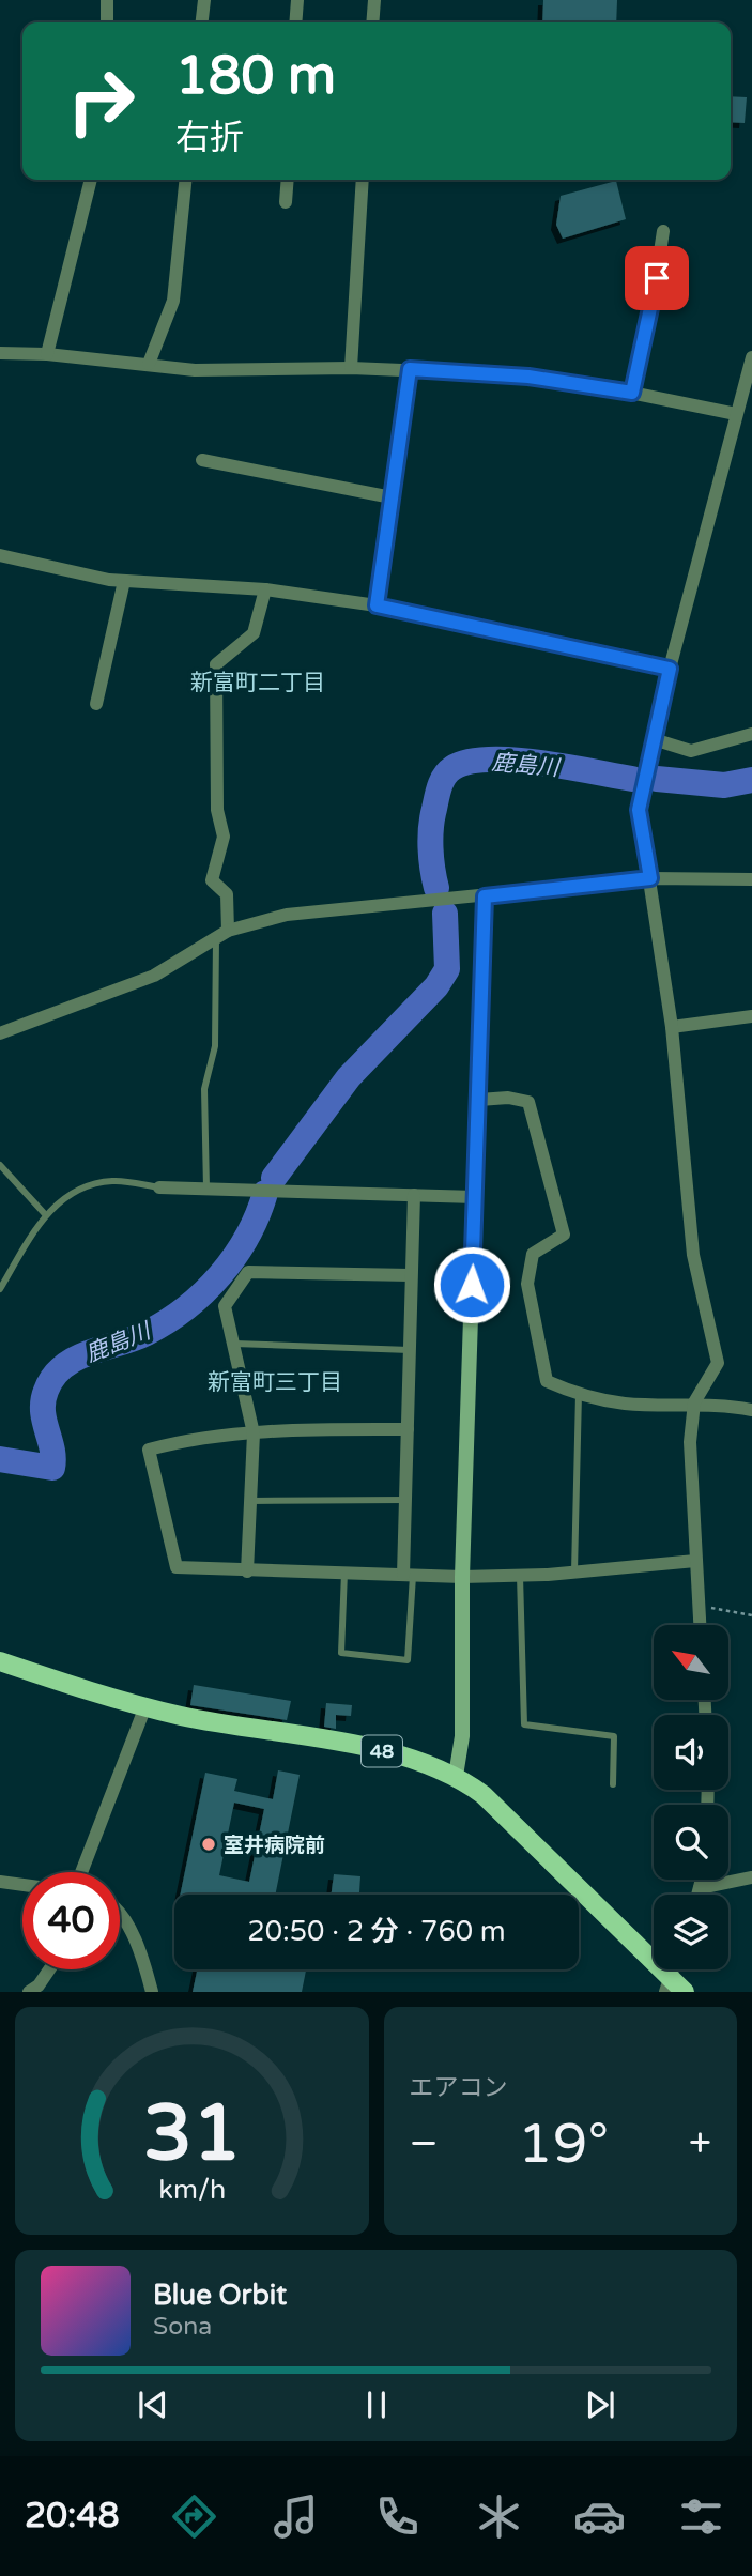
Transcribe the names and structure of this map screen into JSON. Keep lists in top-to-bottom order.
{
  "streets": {
    "main road": ["48"]
  },
  "districts": ["新富町二丁目", "新富町三丁目"],
  "water": ["鹿島川"],
  "places": ["室井病院前"],
  "north": "top left",
  "page": {
    "turn": ["180 m", "右折"],
    "limit": "40",
    "trip": "20:50 · 2 分 · 760 m",
    "tile": "エアコン",
    "heat": ["−", "19°", "+"],
    "song": ["Blue Orbit", "Sona"],
    "tabs": "20:48",
    "gauge": ["31", "km/h"]
  }
}
